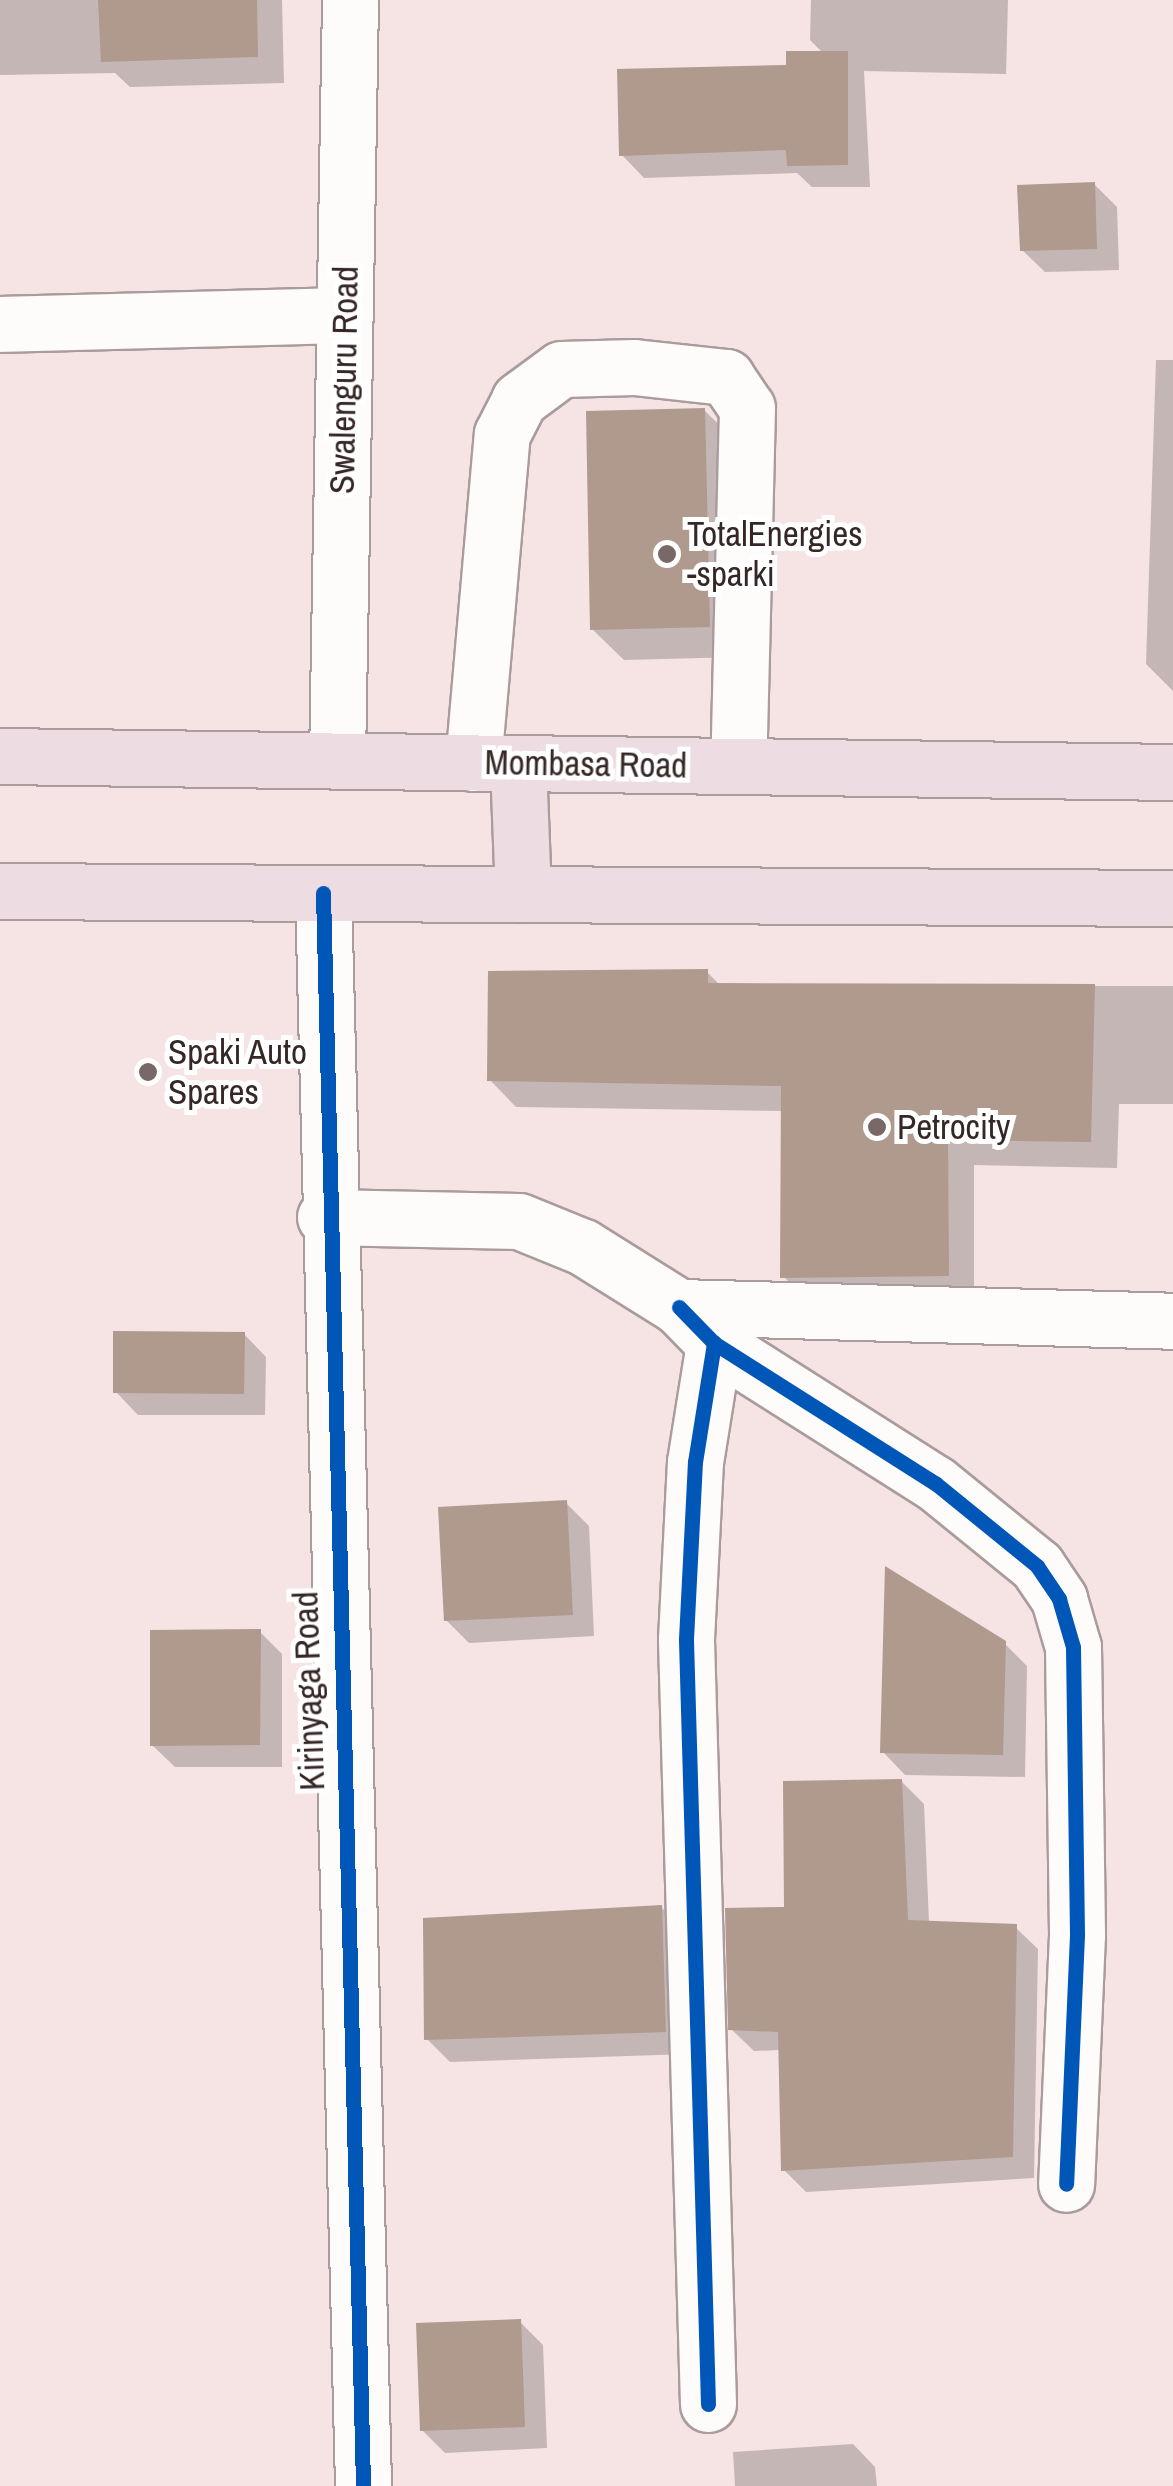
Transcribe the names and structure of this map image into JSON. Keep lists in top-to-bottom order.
{
  "streets": {
    "highway": ["Mombasa Road"],
    "street": ["Swalenguru Road", "Kirinyaga Road"]
  },
  "crossings": [
    ["Swalenguru Road", "Mombasa Road"]
  ],
  "places": ["TotalEnergies -sparki", "Spaki Auto Spares", "Petrocity"]
}
